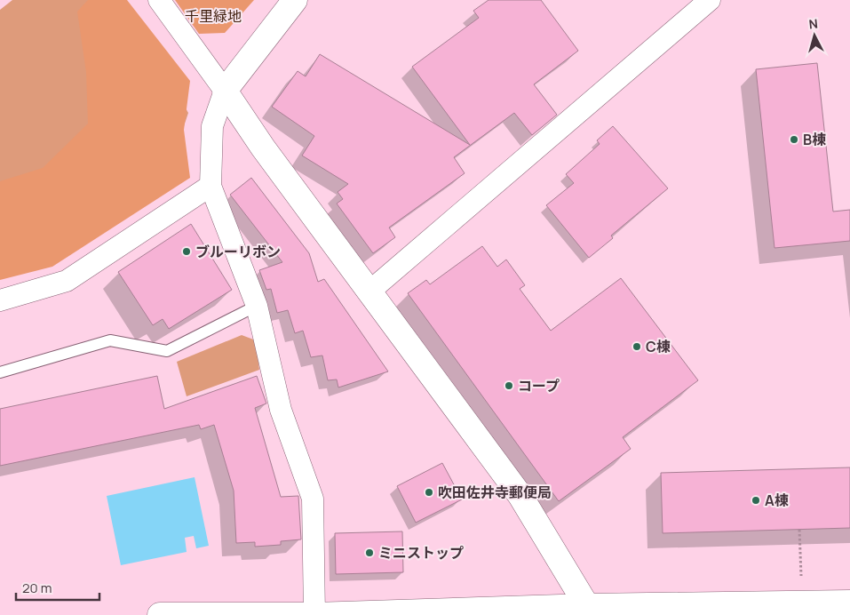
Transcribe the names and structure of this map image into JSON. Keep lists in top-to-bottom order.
{
  "parks": ["千里緑地"],
  "places": [
    "B棟",
    "ブルーリボン",
    "C棟",
    "コープ",
    "吹田佐井寺郵便局",
    "A棟",
    "ミニストップ"
  ],
  "scale_bar": "20 m",
  "north": "top"
}
